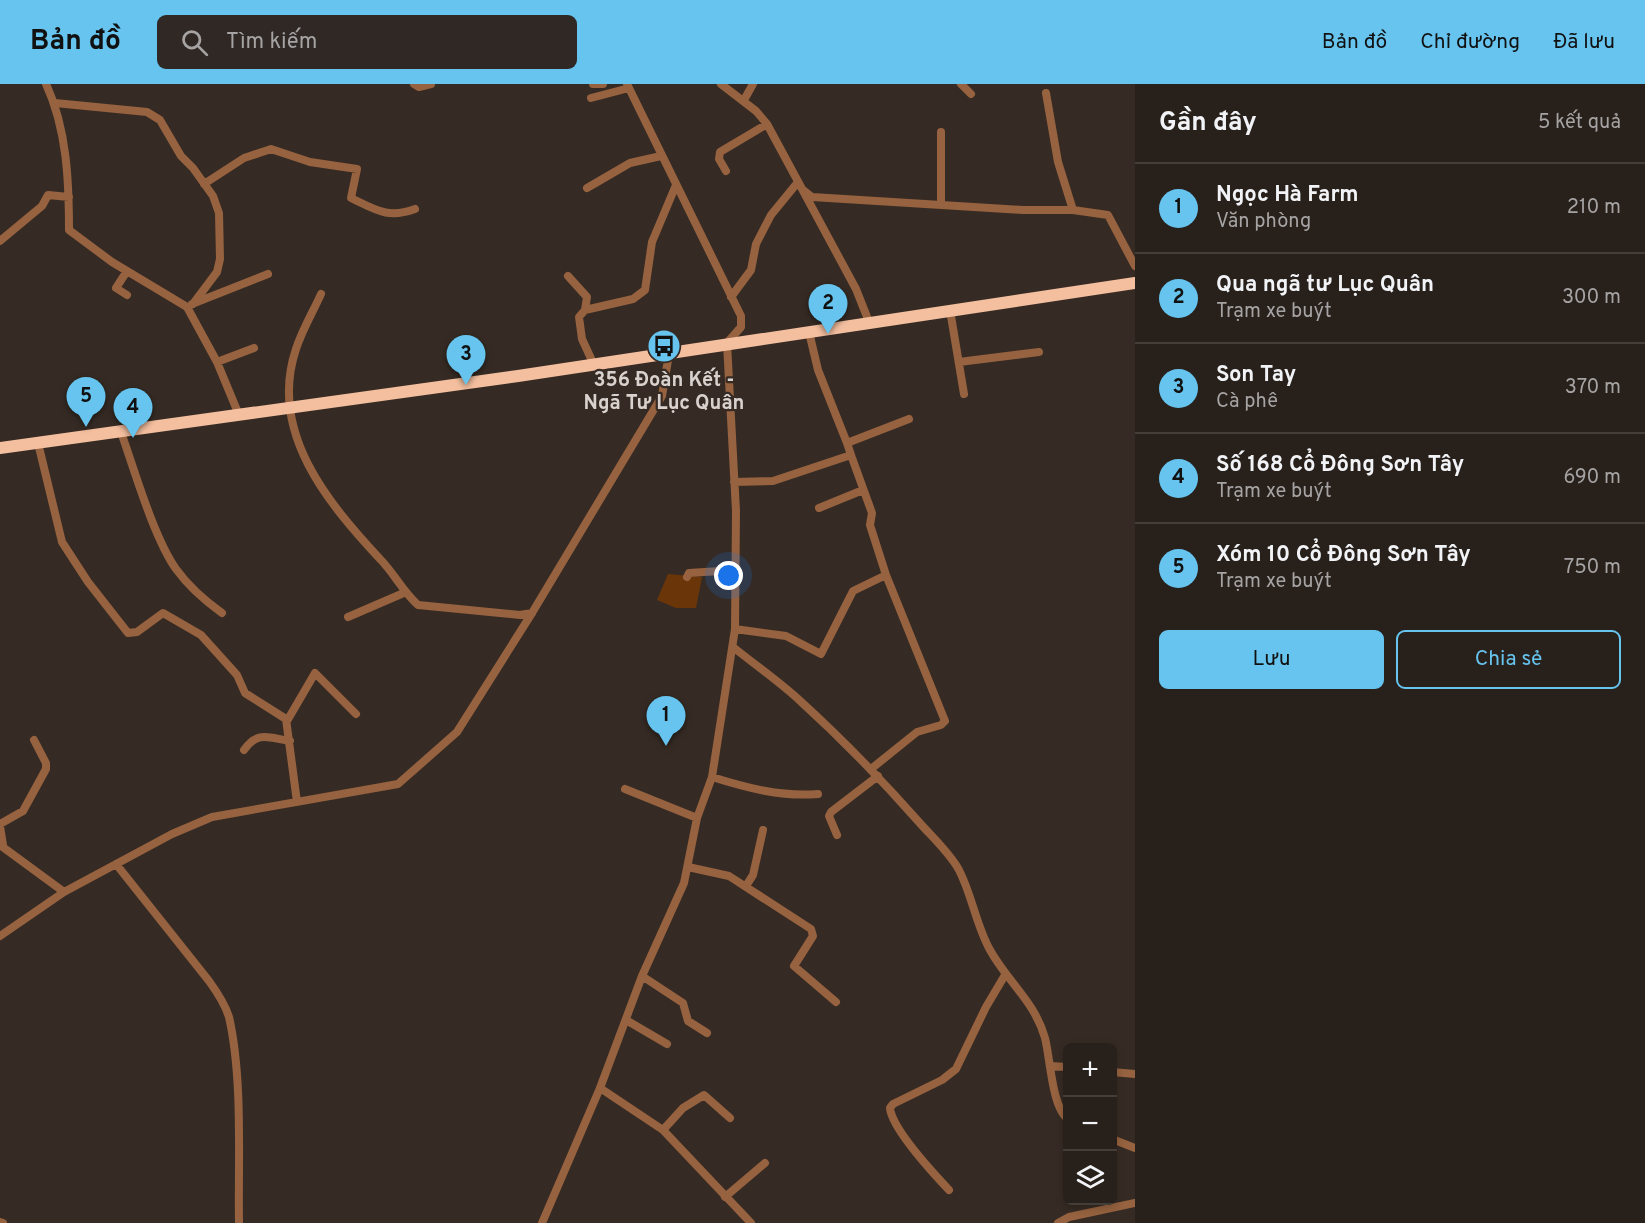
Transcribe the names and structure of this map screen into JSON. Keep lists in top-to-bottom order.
{
  "places": {
    "bus stop": ["356 Đoàn Kết - Ngã Tư Lục Quân"]
  },
  "page": {
    "header": "Bản đồ",
    "search": "Tìm kiếm",
    "nav": ["Bản đồ", "Chỉ đường", "Đã lưu"],
    "heading": ["Gần đây", "5 kết quả"],
    "list": [
      {
        "mark": "1",
        "name": "Ngọc Hà Farm",
        "note": "Văn phòng",
        "value": "210 m"
      },
      {
        "mark": "2",
        "name": "Qua ngã tư Lục Quân",
        "note": "Trạm xe buýt",
        "value": "300 m"
      },
      {
        "mark": "3",
        "name": "Son Tay",
        "note": "Cà phê",
        "value": "370 m"
      },
      {
        "mark": "4",
        "name": "Số 168 Cổ Đông Sơn Tây",
        "note": "Trạm xe buýt",
        "value": "690 m"
      },
      {
        "mark": "5",
        "name": "Xóm 10 Cổ Đông Sơn Tây",
        "note": "Trạm xe buýt",
        "value": "750 m"
      }
    ],
    "pins": [
      "2",
      "3",
      "5",
      "4",
      "1"
    ],
    "buttons": ["Lưu", "Chia sẻ"],
    "map_buttons": ["+", "−"]
  }
}
